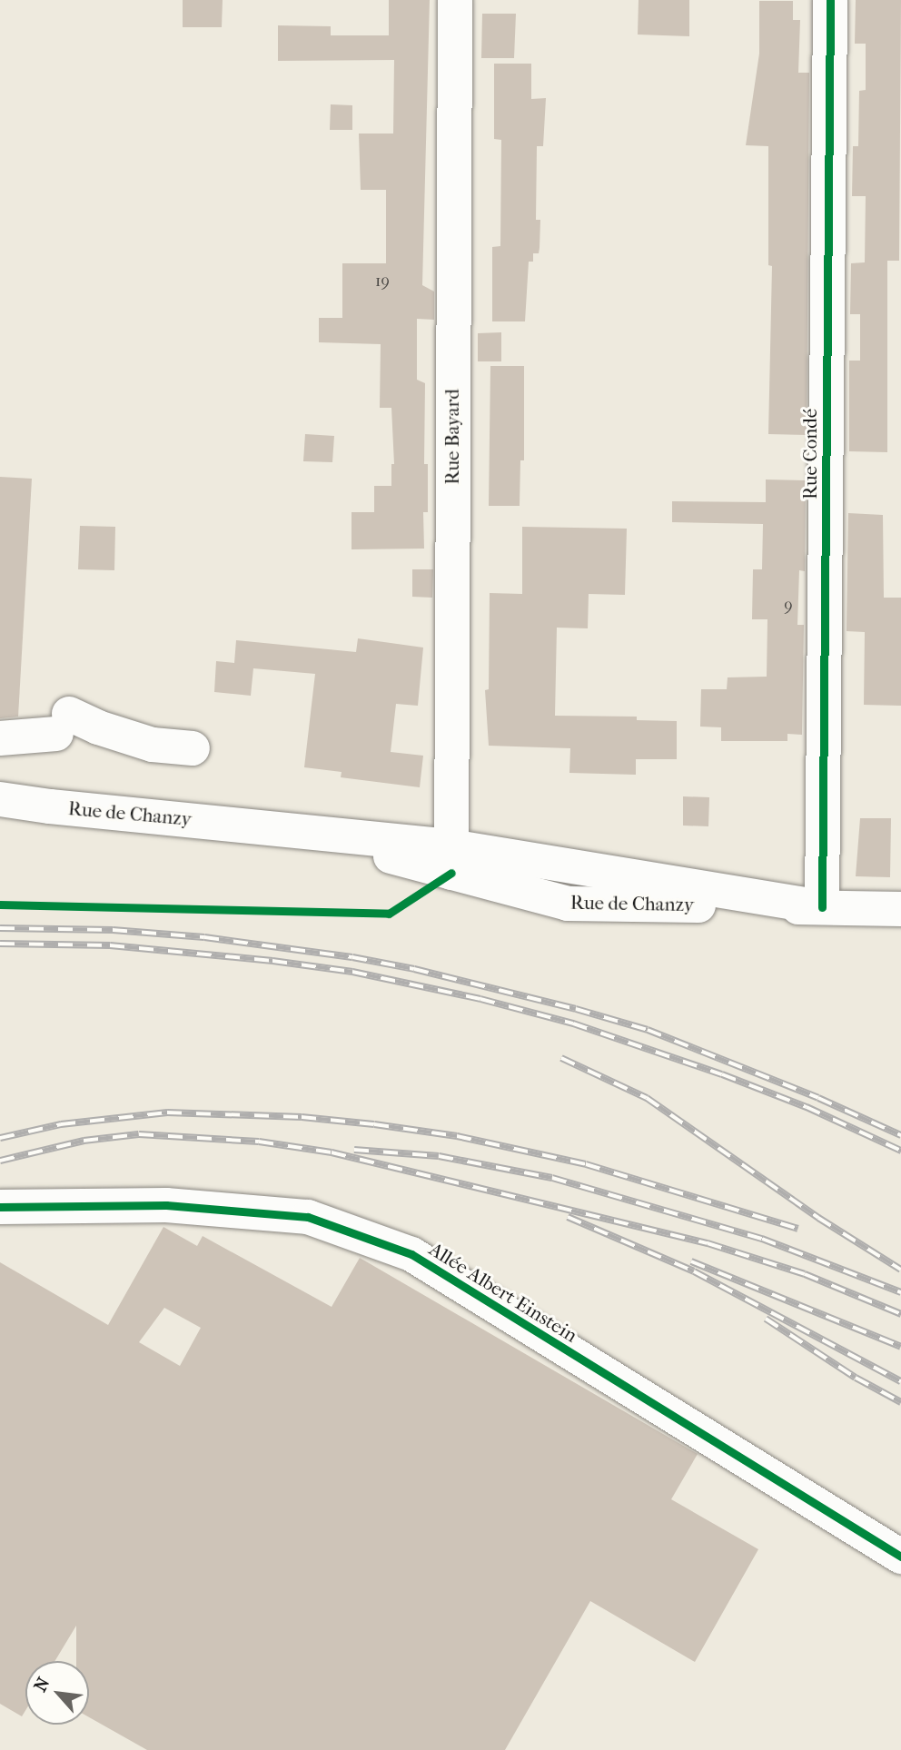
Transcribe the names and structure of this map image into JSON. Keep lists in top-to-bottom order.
{
  "streets": {
    "street": [
      "Rue Bayard",
      "Rue Condé",
      "Rue de Chanzy",
      "Allée Albert Einstein"
    ]
  },
  "crossings": [
    ["Rue Bayard", "Rue de Chanzy"],
    ["Rue Condé", "Rue de Chanzy"]
  ],
  "house_numbers": ["19", "9"],
  "north": "top left"
}
